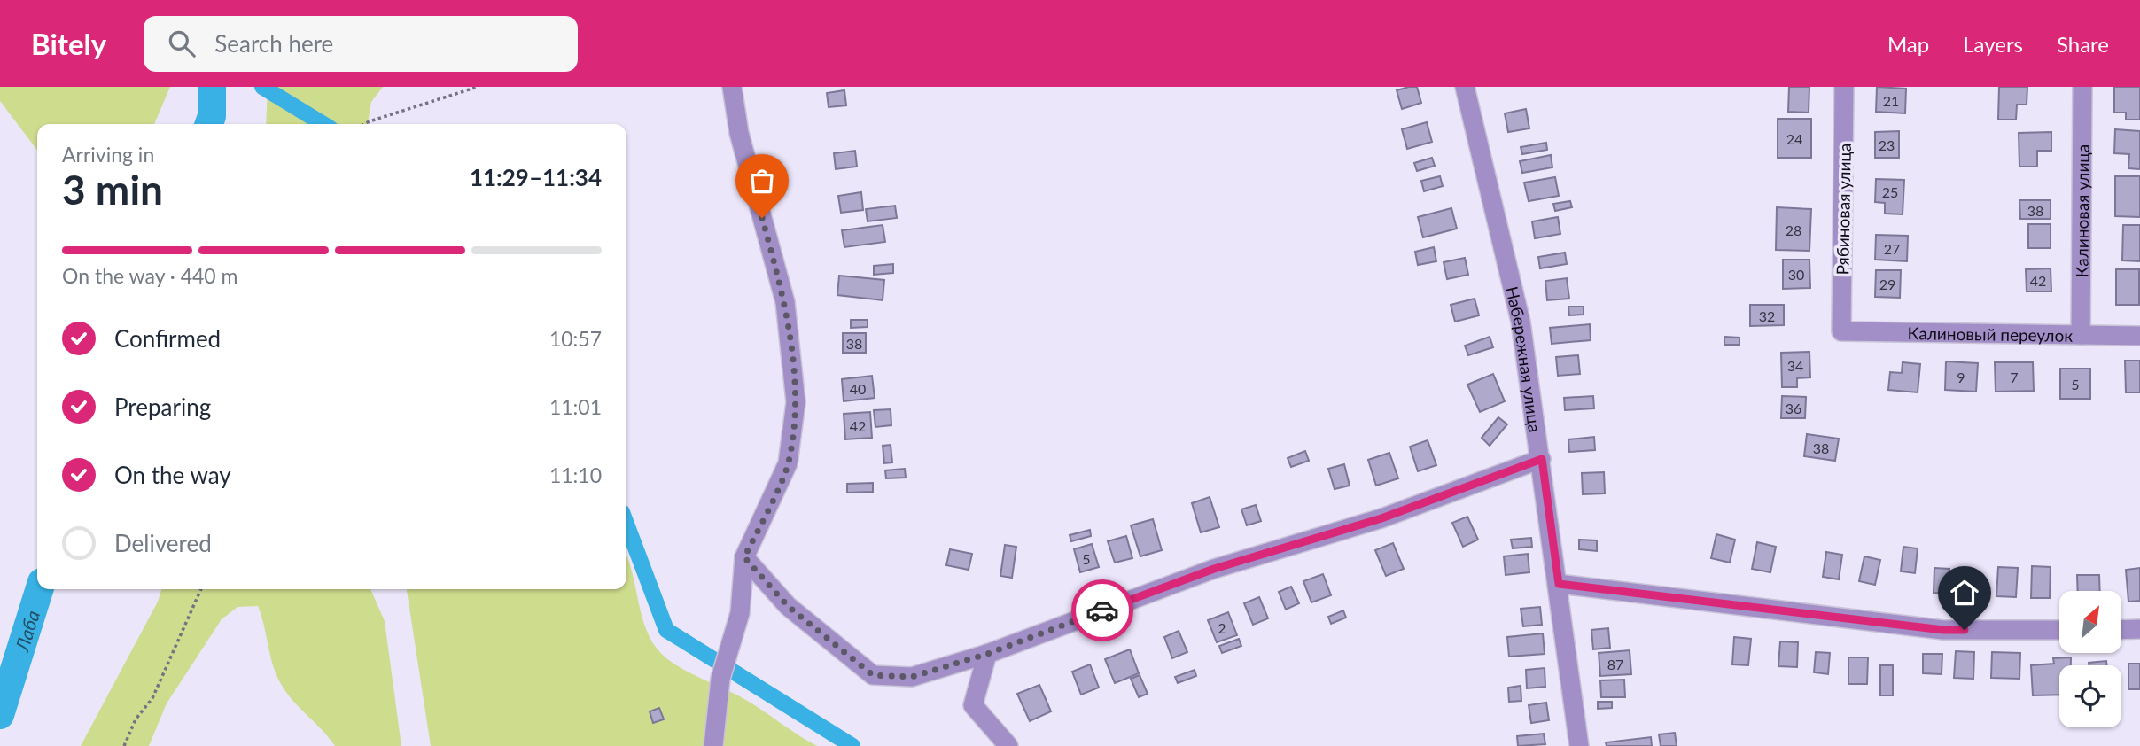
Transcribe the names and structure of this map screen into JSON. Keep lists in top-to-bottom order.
{
  "streets": {
    "street": [
      "Рябиновая улица",
      "Калиновая улица",
      "Калиновый переулок",
      "Набережная улица"
    ]
  },
  "crossings": [
    ["Рябиновая улица", "Калиновый переулок"],
    ["Калиновая улица", "Калиновый переулок"]
  ],
  "water": ["Лаба"],
  "house_numbers": [
    "21",
    "24",
    "23",
    "25",
    "38",
    "28",
    "27",
    "30",
    "42",
    "29",
    "32",
    "38",
    "34",
    "9",
    "7",
    "5",
    "40",
    "36",
    "42",
    "38",
    "5",
    "2",
    "87"
  ],
  "north": "top right",
  "page": {
    "header": "Bitely",
    "search": "Search here",
    "nav": ["Map", "Layers", "Share"],
    "heading": ["3 min", "Arriving in", "11:29–11:34"],
    "bar": "On the way · 440 m",
    "list": [
      ["Confirmed", "10:57"],
      ["Preparing", "11:01"],
      ["On the way", "11:10"],
      "Delivered"
    ]
  }
}
